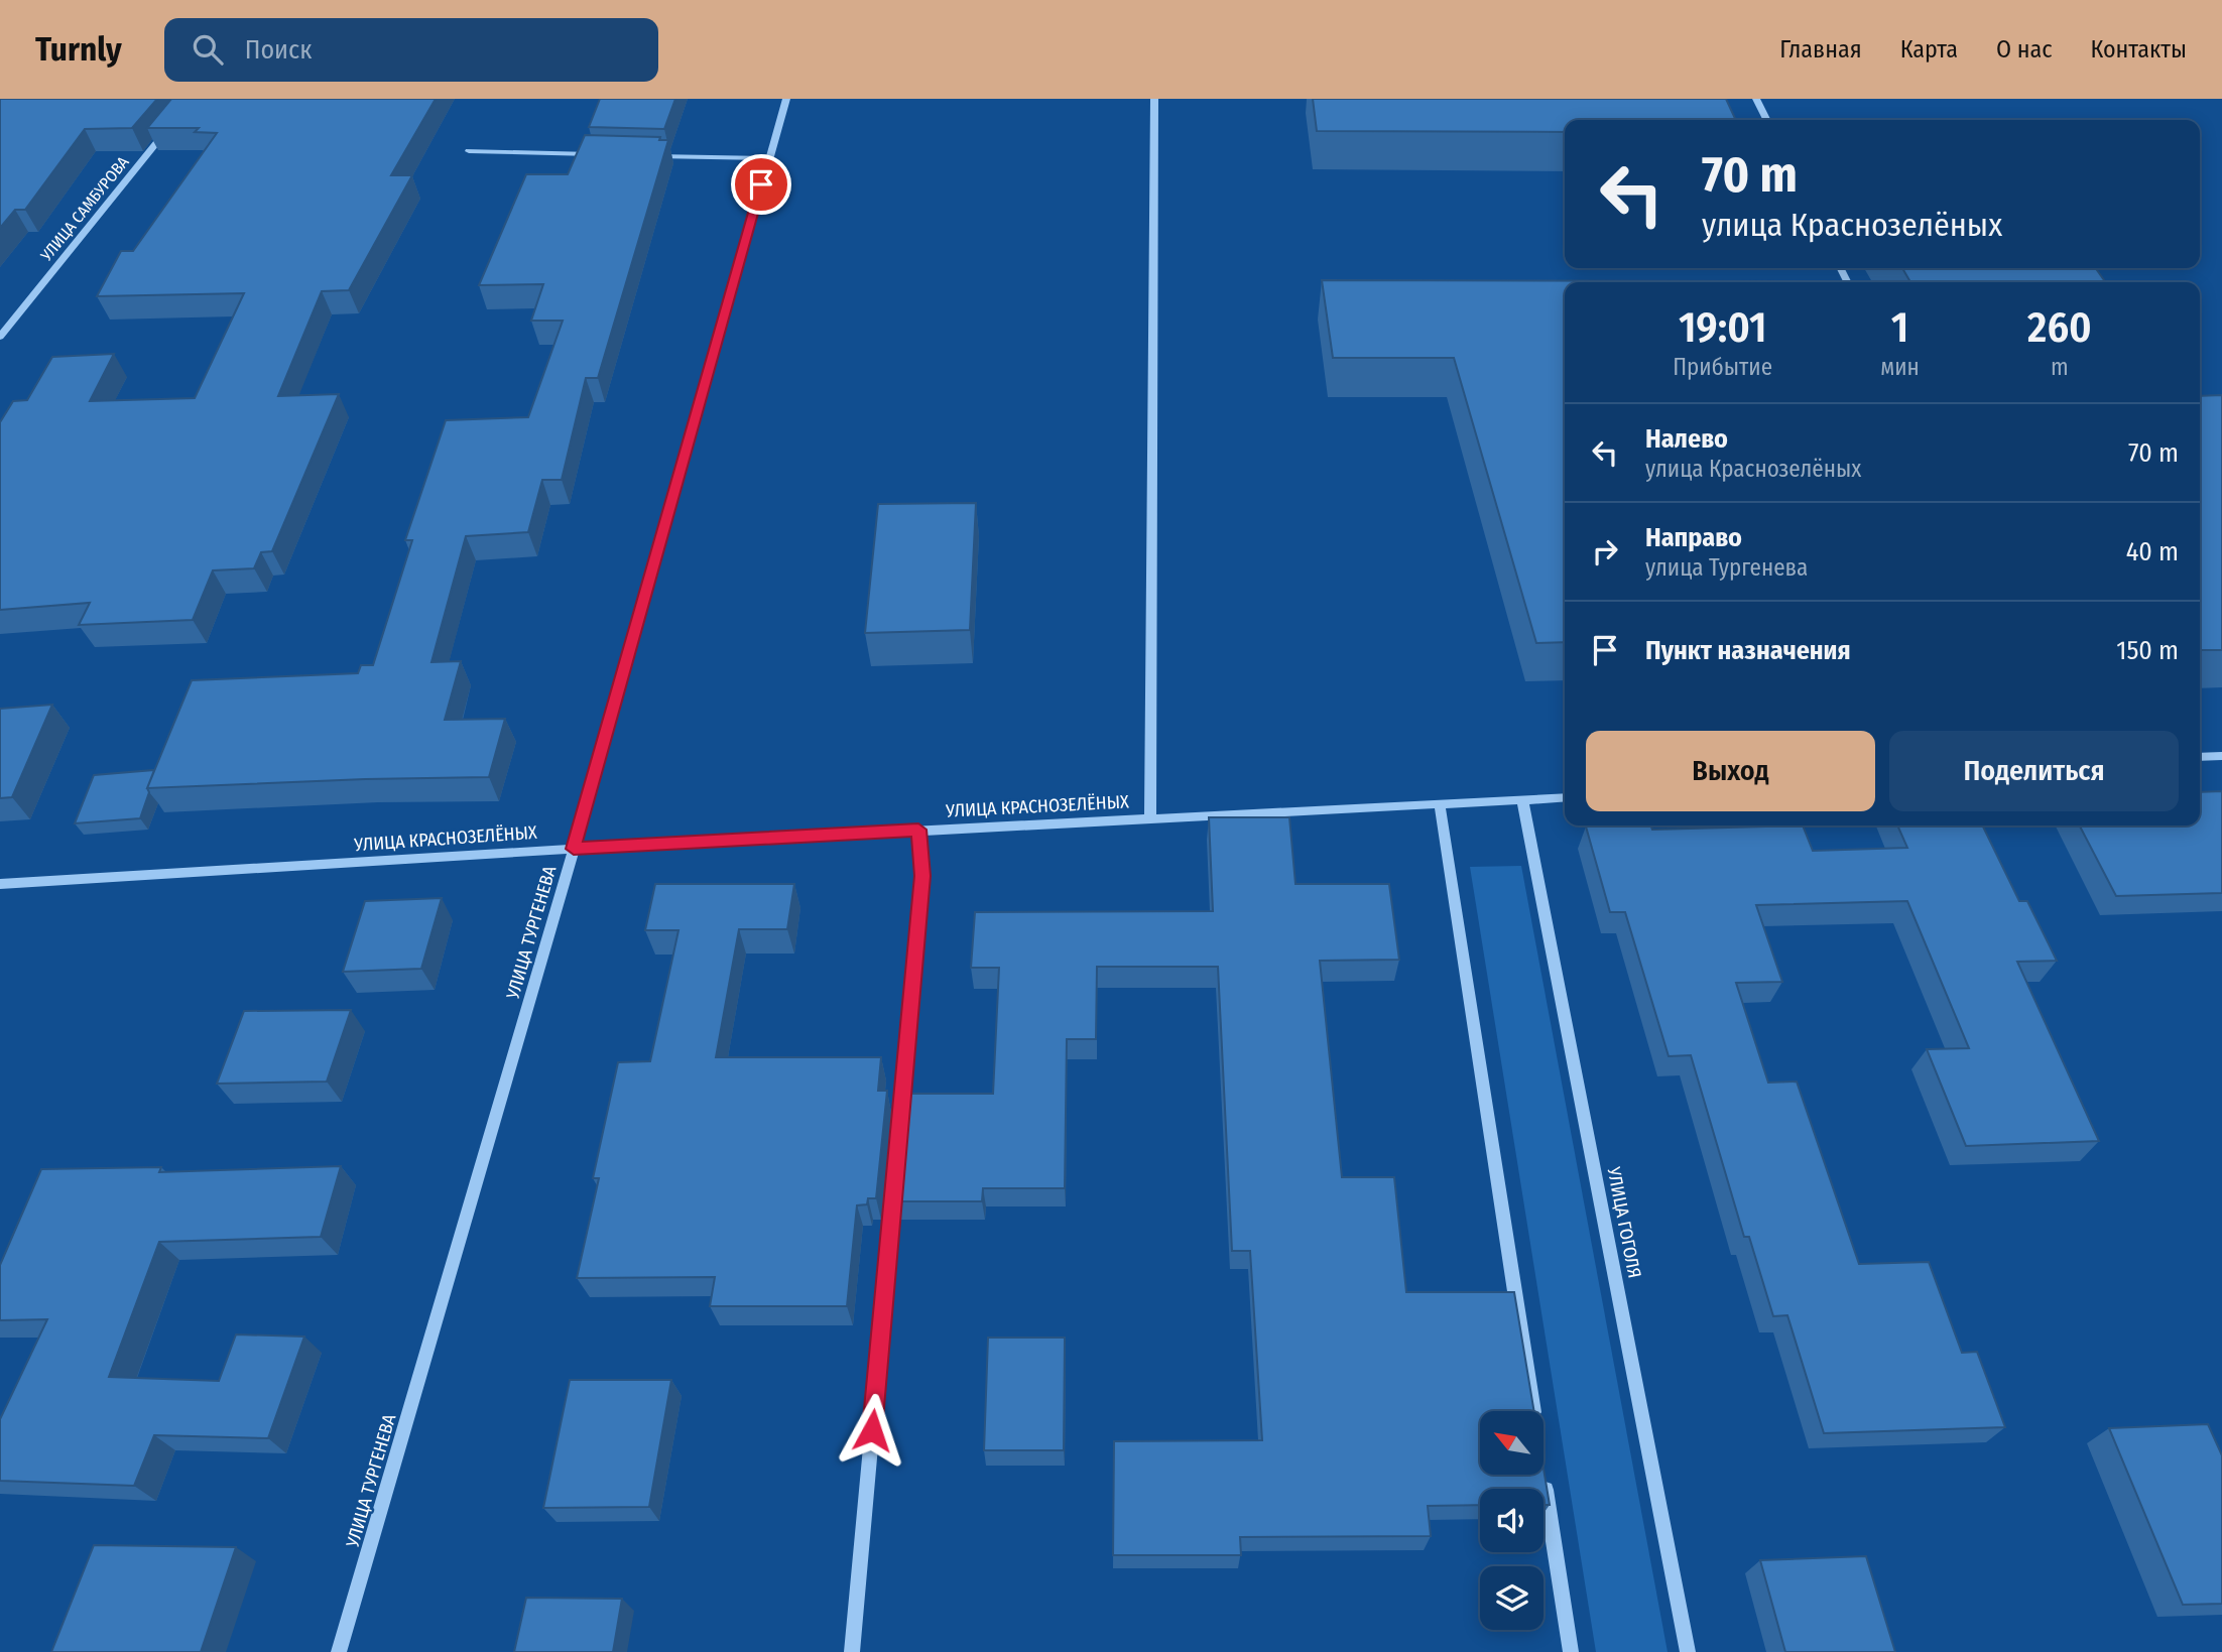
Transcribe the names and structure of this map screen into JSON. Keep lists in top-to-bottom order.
{
  "streets": {
    "street": [
      "УЛИЦА САМБУРОВА",
      "УЛИЦА КРАСНОЗЕЛЁНЫХ",
      "УЛИЦА ТУРГЕНЕВА",
      "УЛИЦА ГОГОЛЯ"
    ]
  },
  "crossings": [
    ["УЛИЦА КРАСНОЗЕЛЁНЫХ", "УЛИЦА ТУРГЕНЕВА"],
    ["УЛИЦА КРАСНОЗЕЛЁНЫХ", "УЛИЦА ГОГОЛЯ"]
  ],
  "north": "top left",
  "page": {
    "header": "Turnly",
    "search": "Поиск",
    "nav": [
      "Главная",
      "Карта",
      "О нас",
      "Контакты"
    ],
    "turn": ["70 m", "улица Краснозелёных"],
    "eta": [
      "19:01",
      "Прибытие",
      "1",
      "мин",
      "260",
      "m"
    ],
    "list": [
      {
        "name": "Налево",
        "note": "улица Краснозелёных",
        "value": "70 m"
      },
      {
        "name": "Направо",
        "note": "улица Тургенева",
        "value": "40 m"
      },
      {
        "name": "Пункт назначения",
        "value": "150 m"
      }
    ],
    "buttons": ["Выход", "Поделиться"]
  }
}
